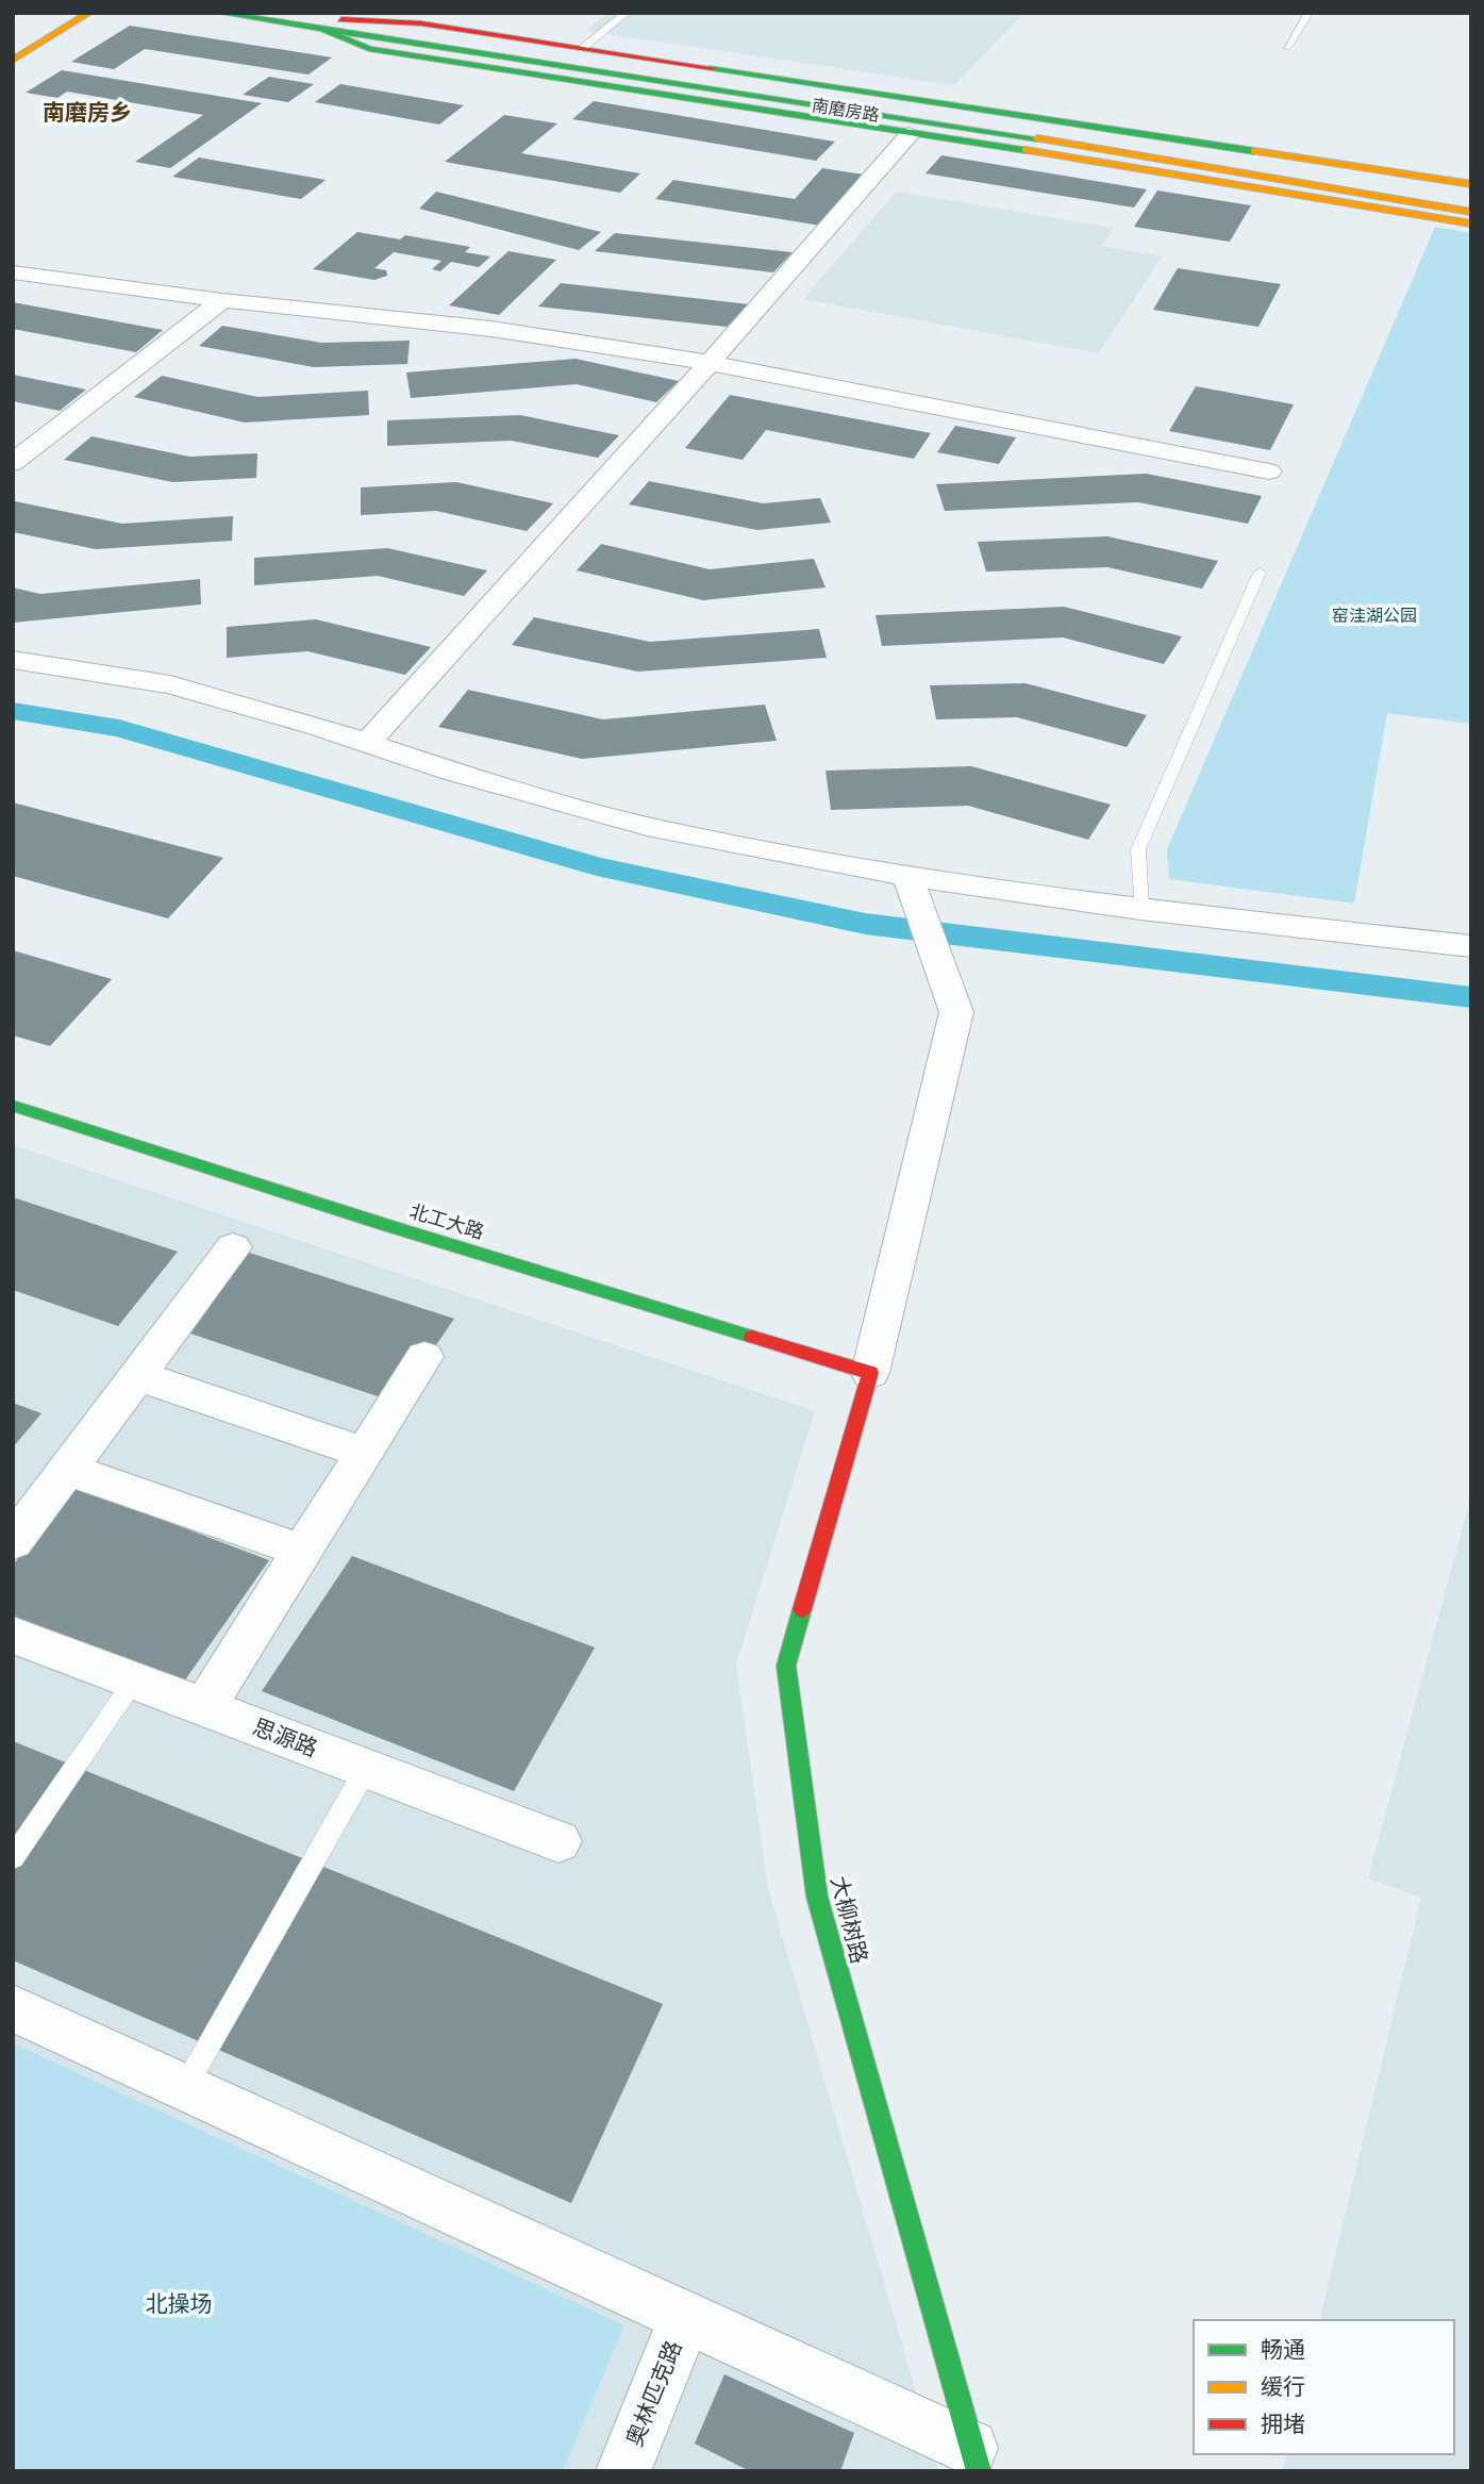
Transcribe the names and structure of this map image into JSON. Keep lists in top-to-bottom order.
{
  "streets": {
    "street": [
      "南磨房路",
      "北工大路",
      "思源路",
      "大柳树路",
      "奥林匹克路"
    ]
  },
  "crossings": [
    ["北工大路", "大柳树路"]
  ],
  "districts": ["南磨房乡"],
  "parks": ["窑洼湖公园", "北操场"],
  "legend": ["畅通", "缓行", "拥堵"]
}
